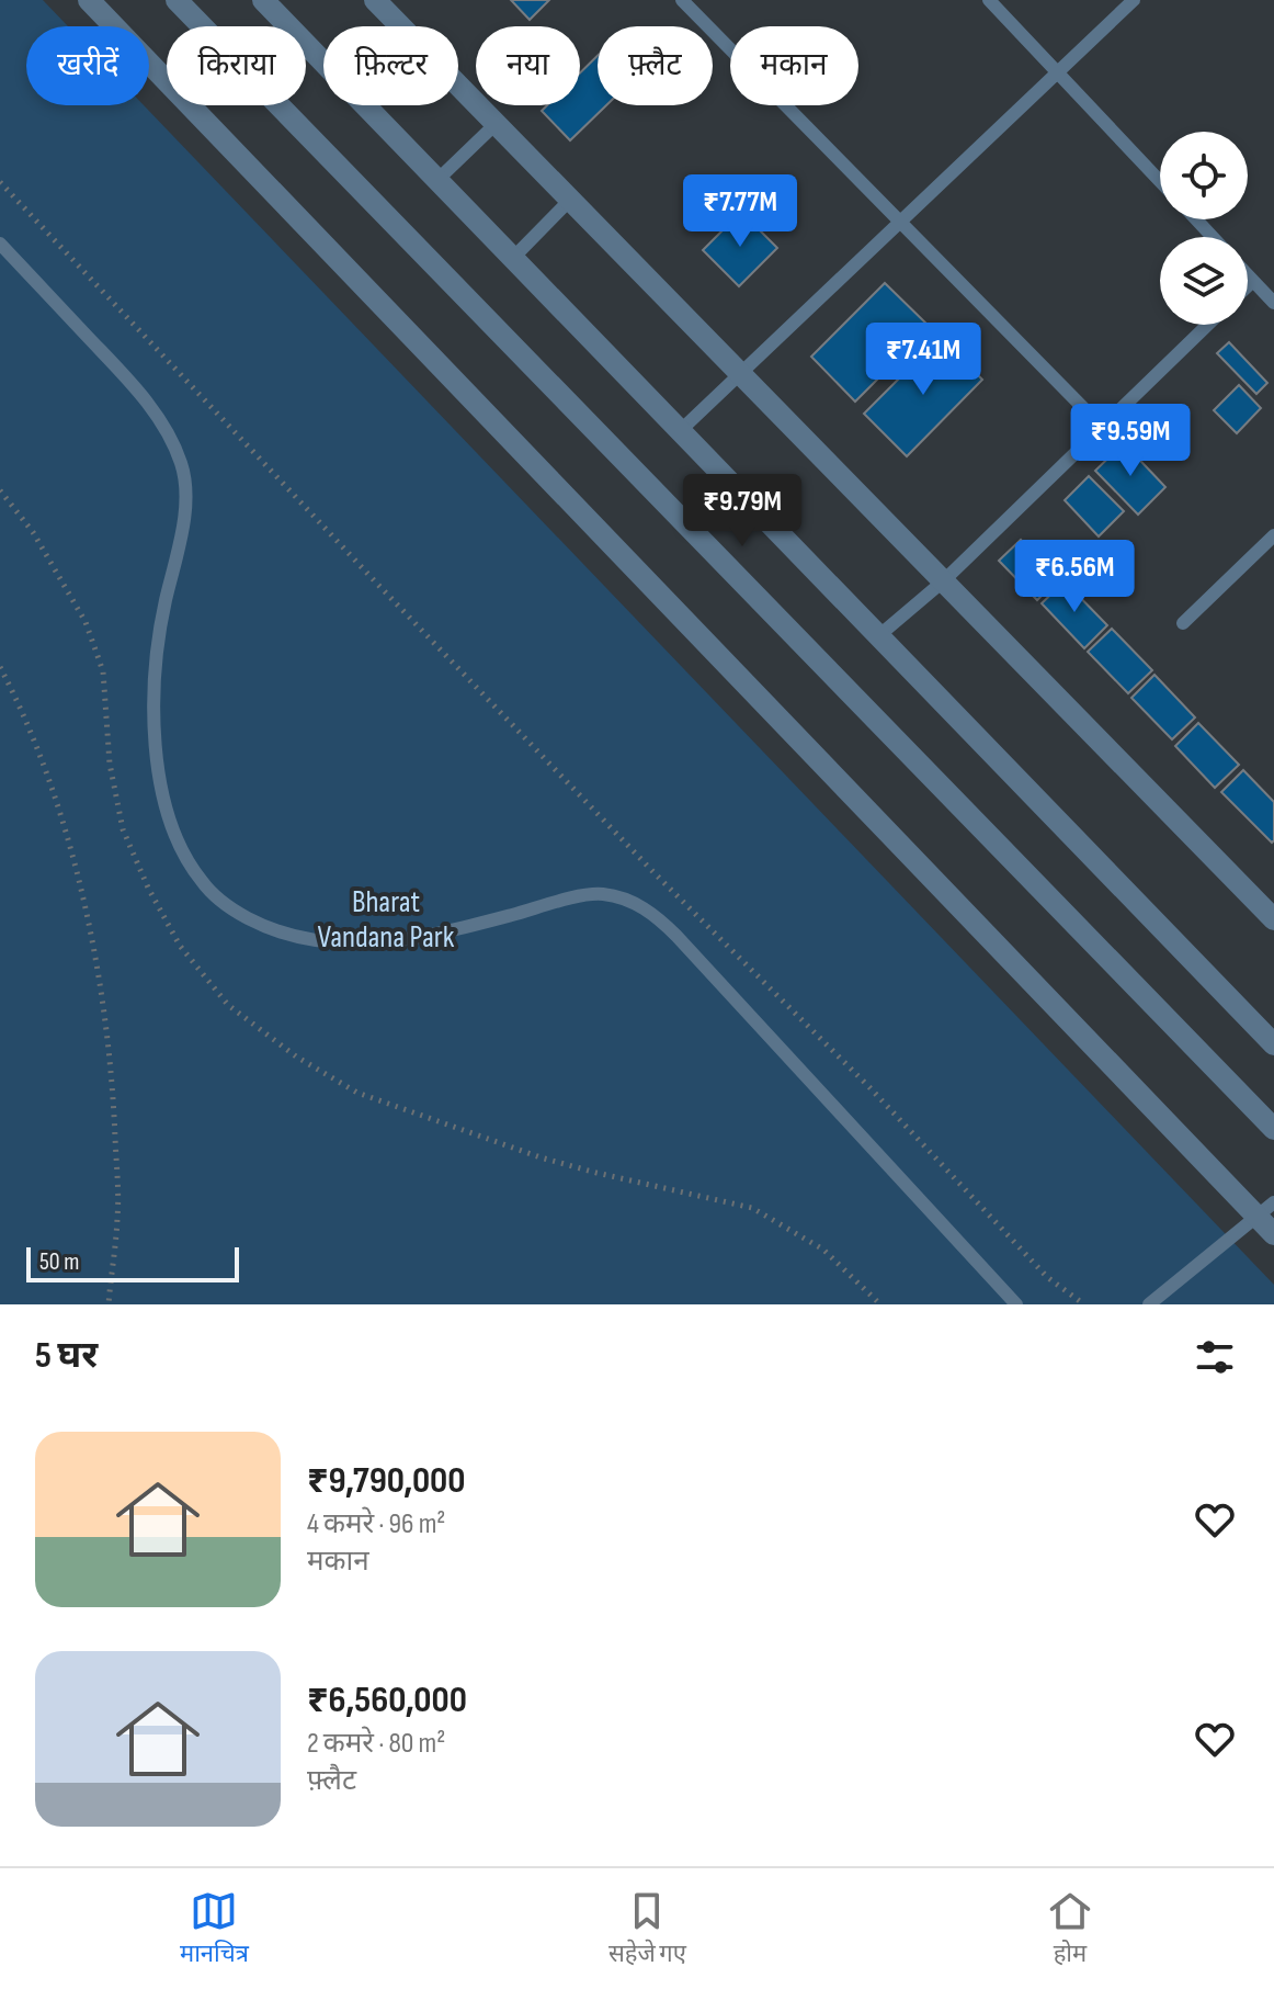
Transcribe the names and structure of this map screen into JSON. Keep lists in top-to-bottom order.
{
  "parks": ["Bharat Vandana Park"],
  "scale_bar": "50 m",
  "page": {
    "chip": [
      "खरीदें",
      "किराया",
      "फ़िल्टर",
      "नया",
      "फ़्लैट",
      "मकान"
    ],
    "price": [
      "₹7.77M",
      "₹7.41M",
      "₹9.59M",
      "₹9.79M",
      "₹6.56M"
    ],
    "scale": "50 m",
    "heading": "5 घर",
    "list": [
      {
        "name": "₹9,790,000",
        "note": "4 कमरे · 96 m² · मकान"
      },
      {
        "name": "₹6,560,000",
        "note": "2 कमरे · 80 m² · फ़्लैट"
      }
    ],
    "tabs": ["मानचित्र", "सहेजे गए", "होम"]
  }
}
